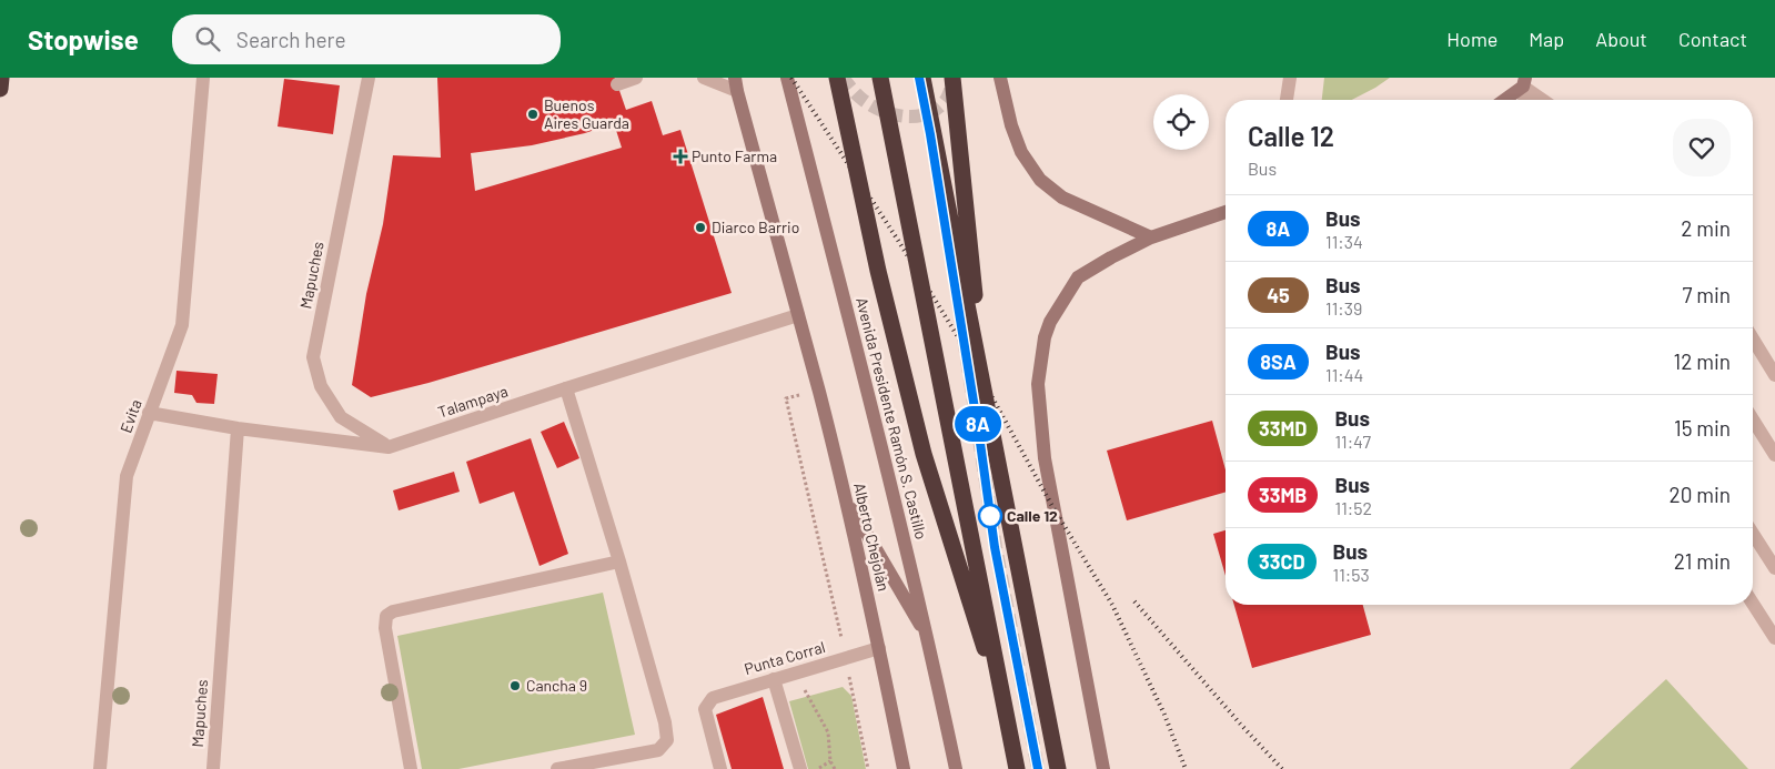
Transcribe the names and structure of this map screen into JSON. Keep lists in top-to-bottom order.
{
  "streets": {
    "main road": ["Avenida Presidente Ramón S. Castillo", "Alberto Chejolán"],
    "street": [
      "Mapuches",
      "Talampaya",
      "Evita",
      "Punta Corral"
    ]
  },
  "crossings": [
    ["Mapuches", "Talampaya"],
    ["Talampaya", "Evita"],
    ["Talampaya", "Alberto Chejolán"],
    ["Alberto Chejolán", "Punta Corral"]
  ],
  "places": {
    "other": [
      "Buenos Aires Guarda",
      "Diarco Barrio",
      "Calle 12",
      "Cancha 9"
    ],
    "health": ["Punto Farma"]
  },
  "lines": ["bus line 8A"],
  "page": {
    "header": "Stopwise",
    "search": "Search here",
    "nav": [
      "Home",
      "Map",
      "About",
      "Contact"
    ],
    "on_map": "8A",
    "heading": ["Calle 12", "Bus"],
    "list": [
      {
        "mark": "8A",
        "name": "Bus",
        "note": "11:34",
        "value": "2 min"
      },
      {
        "mark": "45",
        "name": "Bus",
        "note": "11:39",
        "value": "7 min"
      },
      {
        "mark": "8SA",
        "name": "Bus",
        "note": "11:44",
        "value": "12 min"
      },
      {
        "mark": "33MD",
        "name": "Bus",
        "note": "11:47",
        "value": "15 min"
      },
      {
        "mark": "33MB",
        "name": "Bus",
        "note": "11:52",
        "value": "20 min"
      },
      {
        "mark": "33CD",
        "name": "Bus",
        "note": "11:53",
        "value": "21 min"
      }
    ]
  }
}
